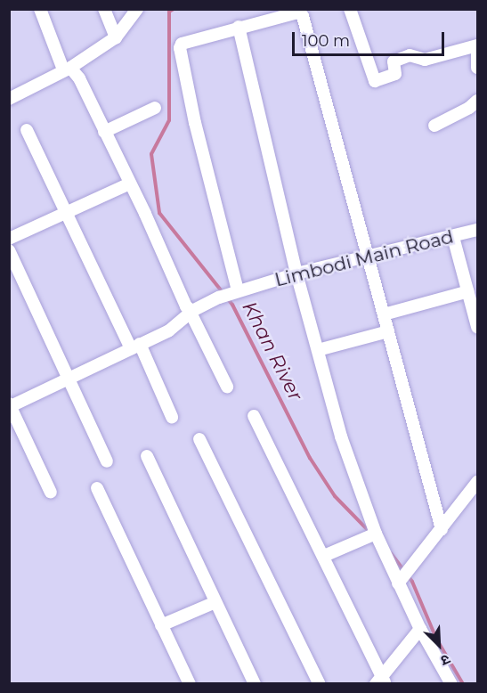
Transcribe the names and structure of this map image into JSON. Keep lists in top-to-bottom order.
{
  "streets": {
    "street": ["Limbodi Main Road"]
  },
  "water": ["Khan River"],
  "scale_bar": "100 m",
  "north": "bottom right"
}
